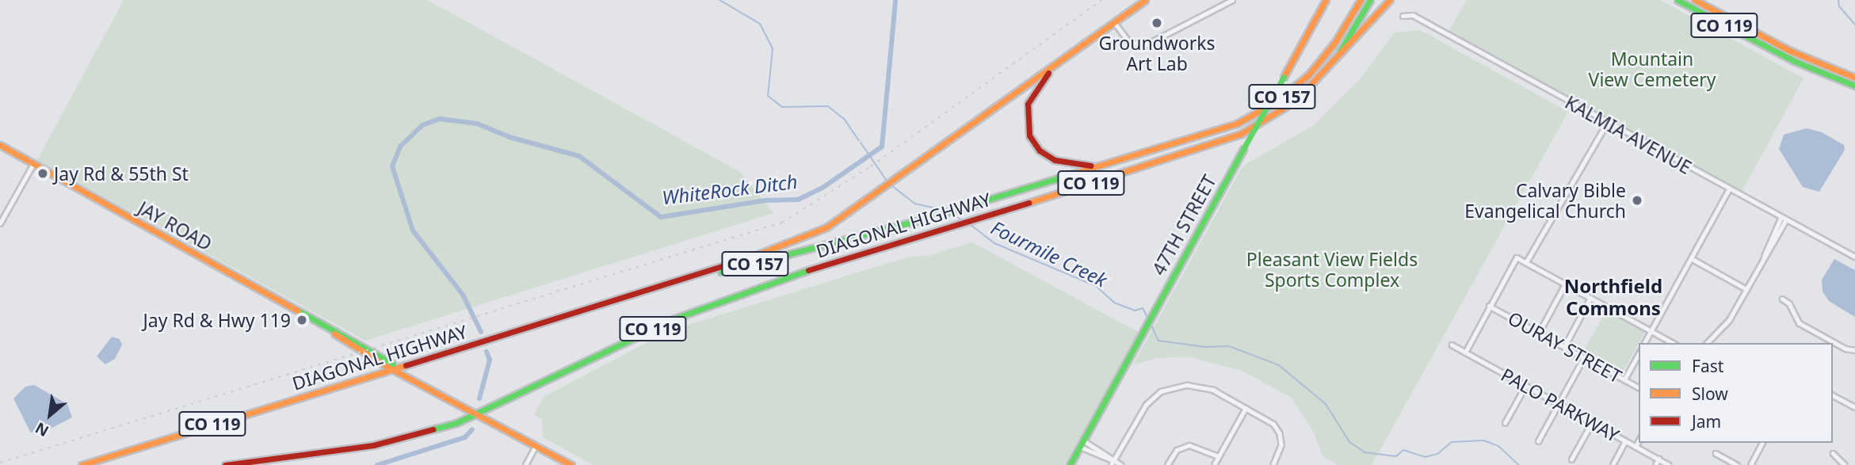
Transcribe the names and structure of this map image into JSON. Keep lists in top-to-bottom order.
{
  "streets": {
    "main road": [
      "CO 119",
      "CO 157",
      "DIAGONAL HIGHWAY",
      "47TH STREET",
      "JAY ROAD"
    ],
    "street": ["KALMIA AVENUE", "OURAY STREET", "PALO PARKWAY"]
  },
  "crossings": [
    ["CO 119", "CO 157"],
    ["CO 119", "DIAGONAL HIGHWAY"],
    ["CO 157", "DIAGONAL HIGHWAY"],
    ["DIAGONAL HIGHWAY", "JAY ROAD"]
  ],
  "districts": ["Northfield Commons"],
  "water": ["WhiteRock Ditch", "Fourmile Creek"],
  "parks": ["Mountain View Cemetery", "Pleasant View Fields Sports Complex"],
  "places": [
    "Groundworks Art Lab",
    "Jay Rd & 55th St",
    "Calvary Bible Evangelical Church",
    "Jay Rd & Hwy 119"
  ],
  "legend": ["Fast", "Slow", "Jam"],
  "north": "bottom left"
}
